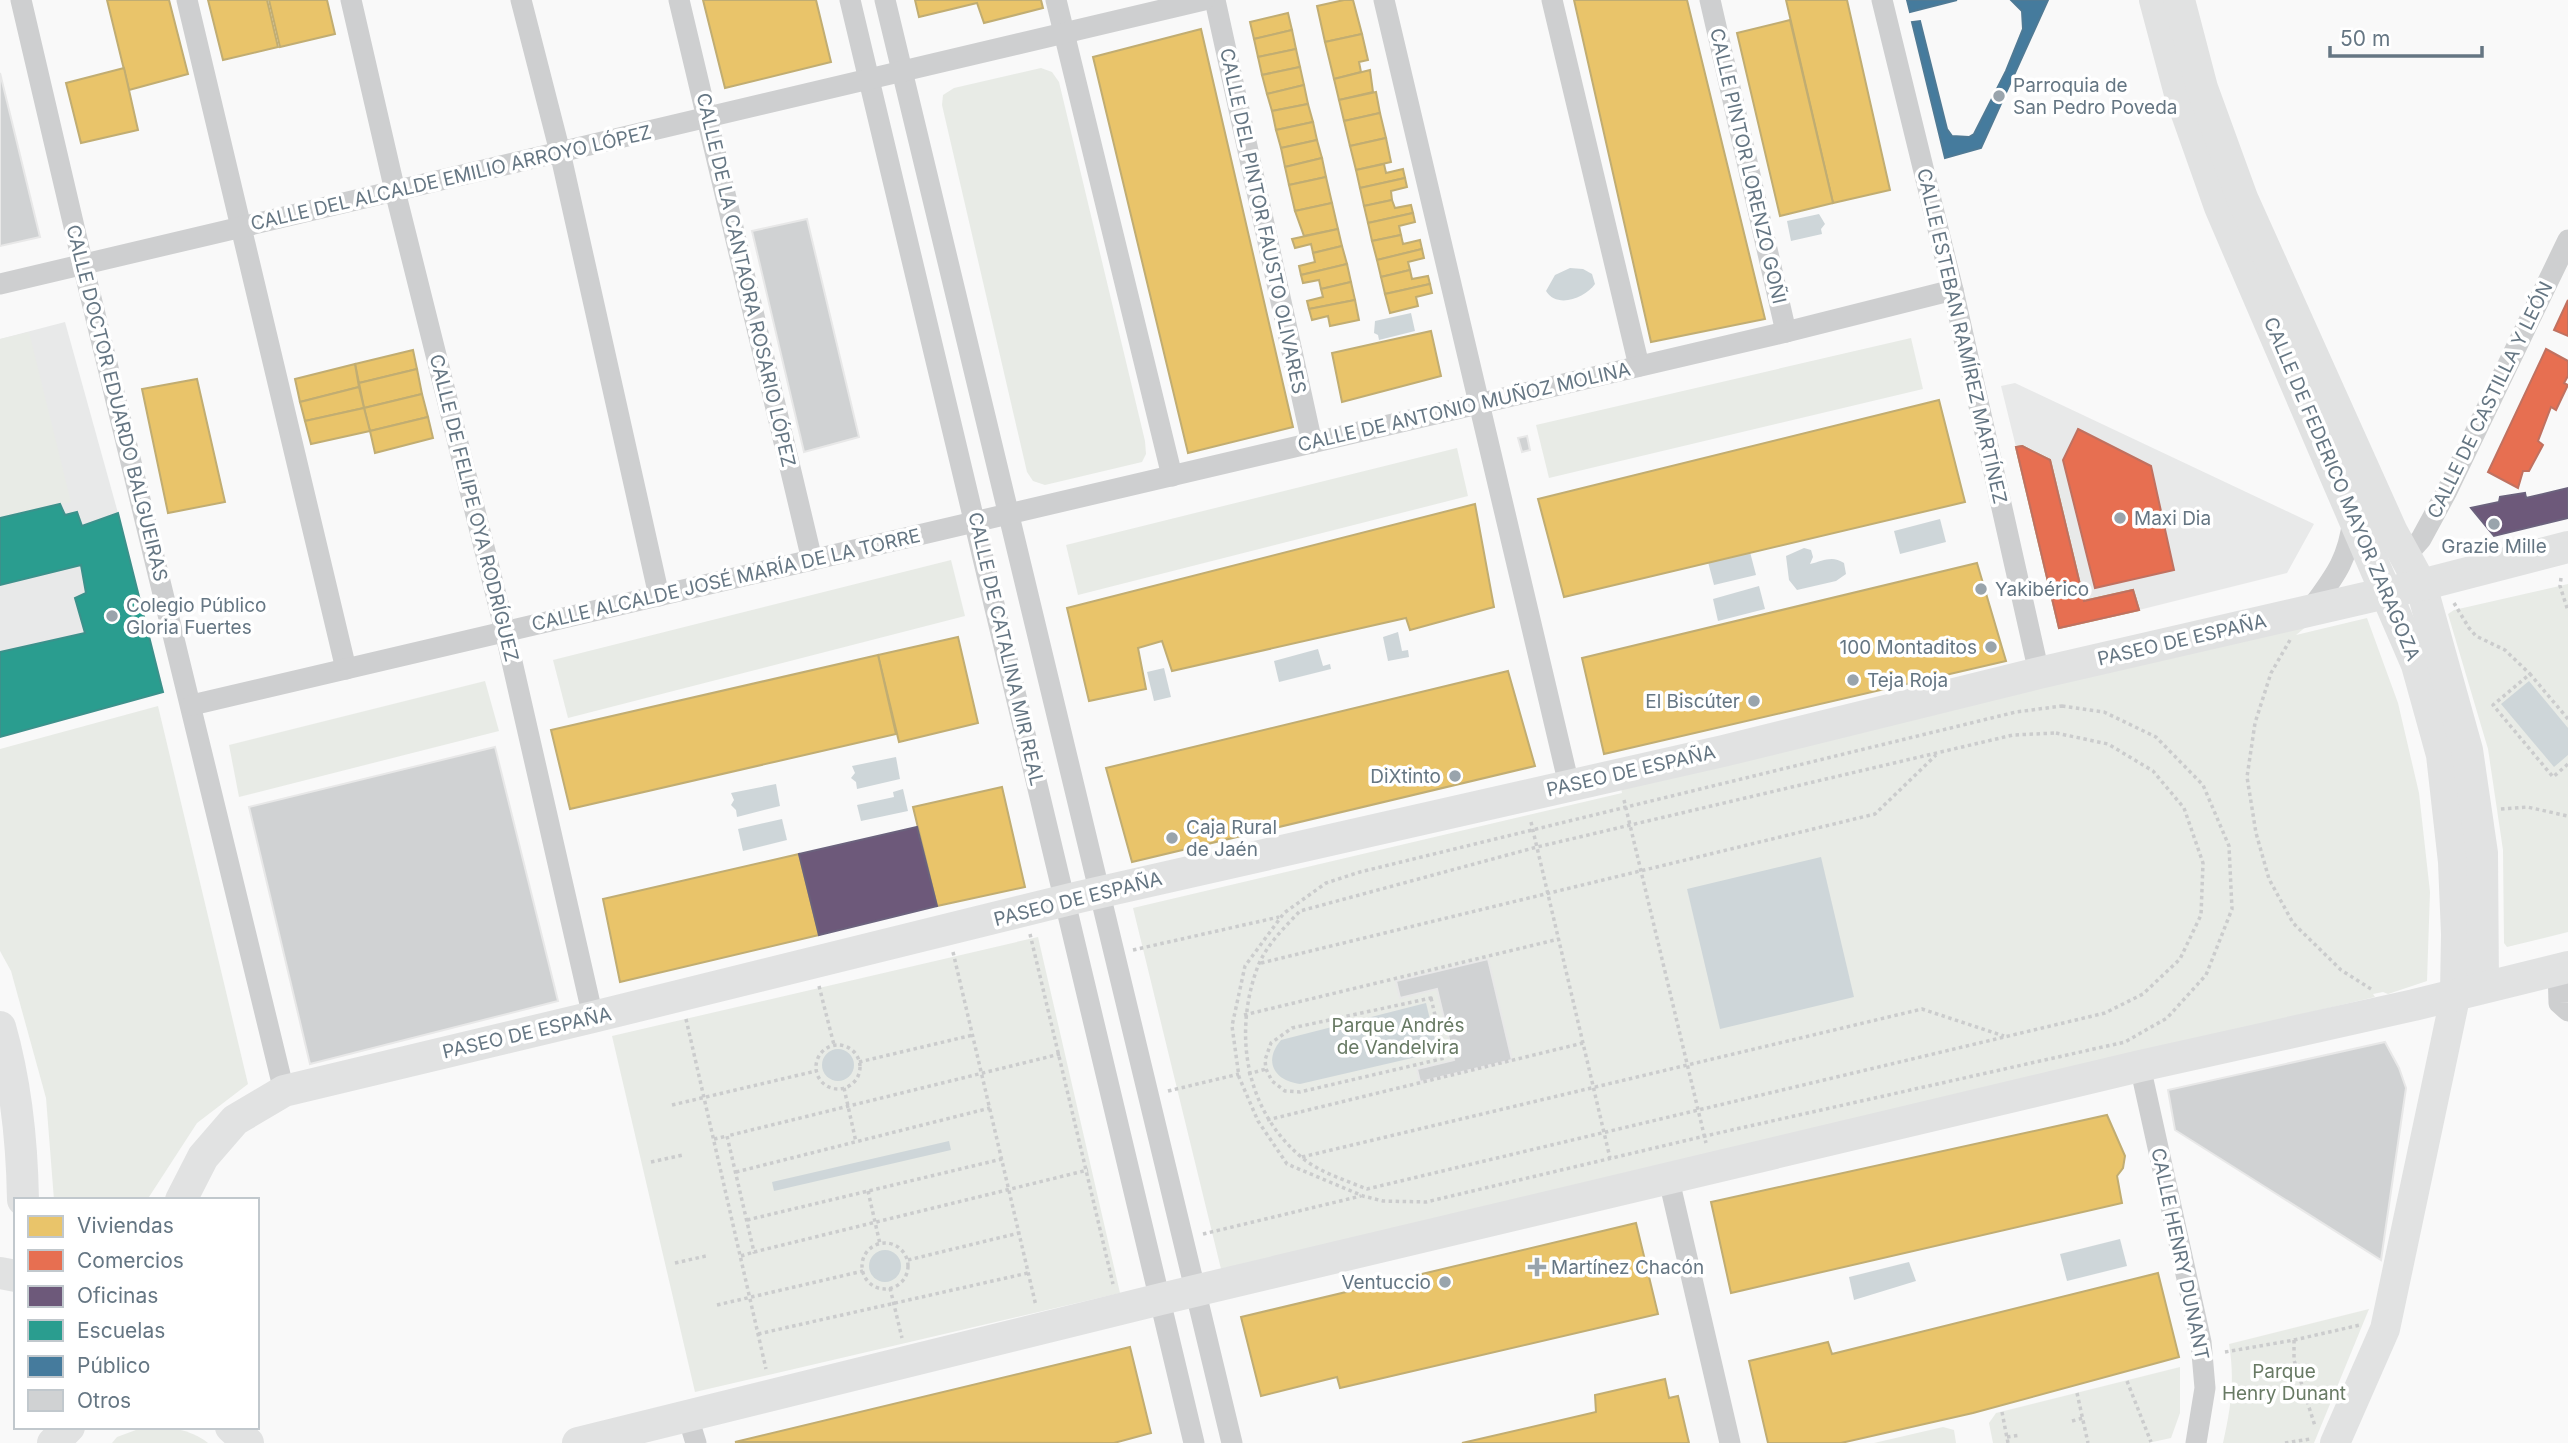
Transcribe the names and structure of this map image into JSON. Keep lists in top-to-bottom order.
{
  "streets": {
    "main road": ["CALLE DE FEDERICO MAYOR ZARAGOZA", "PASEO DE ESPAÑA"],
    "street": [
      "CALLE PINTOR LORENZO GOÑI",
      "CALLE DEL ALCALDE EMILIO ARROYO LÓPEZ",
      "CALLE DEL PINTOR FAUSTO OLIVARES",
      "CALLE DE LA CANTAORA ROSARIO LÓPEZ",
      "CALLE ESTEBAN RAMÍREZ MARTÍNEZ",
      "CALLE DE CASTILLA Y LEÓN",
      "CALLE DOCTOR EDUARDO BALGUEIRAS",
      "CALLE DE ANTONIO MUÑOZ MOLINA",
      "CALLE DE FELIPE OYA RODRÍGUEZ",
      "CALLE ALCALDE JOSÉ MARÍA DE LA TORRE",
      "CALLE DE CATALINA MIR REAL",
      "CALLE HENRY DUNANT"
    ]
  },
  "crossings": [
    ["CALLE PINTOR LORENZO GOÑI", "CALLE DE ANTONIO MUÑOZ MOLINA"],
    ["CALLE DEL ALCALDE EMILIO ARROYO LÓPEZ", "CALLE DE LA CANTAORA ROSARIO LÓPEZ"],
    ["CALLE DEL ALCALDE EMILIO ARROYO LÓPEZ", "CALLE DOCTOR EDUARDO BALGUEIRAS"],
    ["CALLE DEL ALCALDE EMILIO ARROYO LÓPEZ", "CALLE DE FELIPE OYA RODRÍGUEZ"],
    ["CALLE DEL ALCALDE EMILIO ARROYO LÓPEZ", "CALLE DE CATALINA MIR REAL"],
    ["CALLE DEL PINTOR FAUSTO OLIVARES", "CALLE DE ANTONIO MUÑOZ MOLINA"],
    ["CALLE DE LA CANTAORA ROSARIO LÓPEZ", "CALLE ALCALDE JOSÉ MARÍA DE LA TORRE"],
    ["CALLE ESTEBAN RAMÍREZ MARTÍNEZ", "CALLE DE ANTONIO MUÑOZ MOLINA"],
    ["CALLE ESTEBAN RAMÍREZ MARTÍNEZ", "PASEO DE ESPAÑA"],
    ["CALLE DE CASTILLA Y LEÓN", "CALLE DE FEDERICO MAYOR ZARAGOZA"],
    ["CALLE DOCTOR EDUARDO BALGUEIRAS", "CALLE ALCALDE JOSÉ MARÍA DE LA TORRE"],
    ["CALLE DOCTOR EDUARDO BALGUEIRAS", "PASEO DE ESPAÑA"],
    ["CALLE DE ANTONIO MUÑOZ MOLINA", "CALLE ALCALDE JOSÉ MARÍA DE LA TORRE"],
    ["CALLE DE ANTONIO MUÑOZ MOLINA", "CALLE DE CATALINA MIR REAL"],
    ["CALLE DE FEDERICO MAYOR ZARAGOZA", "PASEO DE ESPAÑA"],
    ["CALLE DE FELIPE OYA RODRÍGUEZ", "CALLE ALCALDE JOSÉ MARÍA DE LA TORRE"],
    ["CALLE DE FELIPE OYA RODRÍGUEZ", "PASEO DE ESPAÑA"],
    ["CALLE ALCALDE JOSÉ MARÍA DE LA TORRE", "CALLE DE CATALINA MIR REAL"],
    ["PASEO DE ESPAÑA", "CALLE DE CATALINA MIR REAL"]
  ],
  "parks": ["Parque Andrés de Vandelvira", "Parque Henry Dunant"],
  "places": {
    "other": [
      "Parroquia de San Pedro Poveda",
      "Maxi Dia",
      "Grazie Mille",
      "Yakibérico",
      "Colegio Público Gloria Fuertes",
      "100 Montaditos",
      "Teja Roja",
      "El Biscúter",
      "DiXtinto",
      "Caja Rural de Jaén",
      "Ventuccio"
    ],
    "health": ["Martínez Chacón"]
  },
  "legend": [
    "Viviendas",
    "Comercios",
    "Oficinas",
    "Escuelas",
    "Público",
    "Otros"
  ],
  "scale_bar": "50 m"
}
